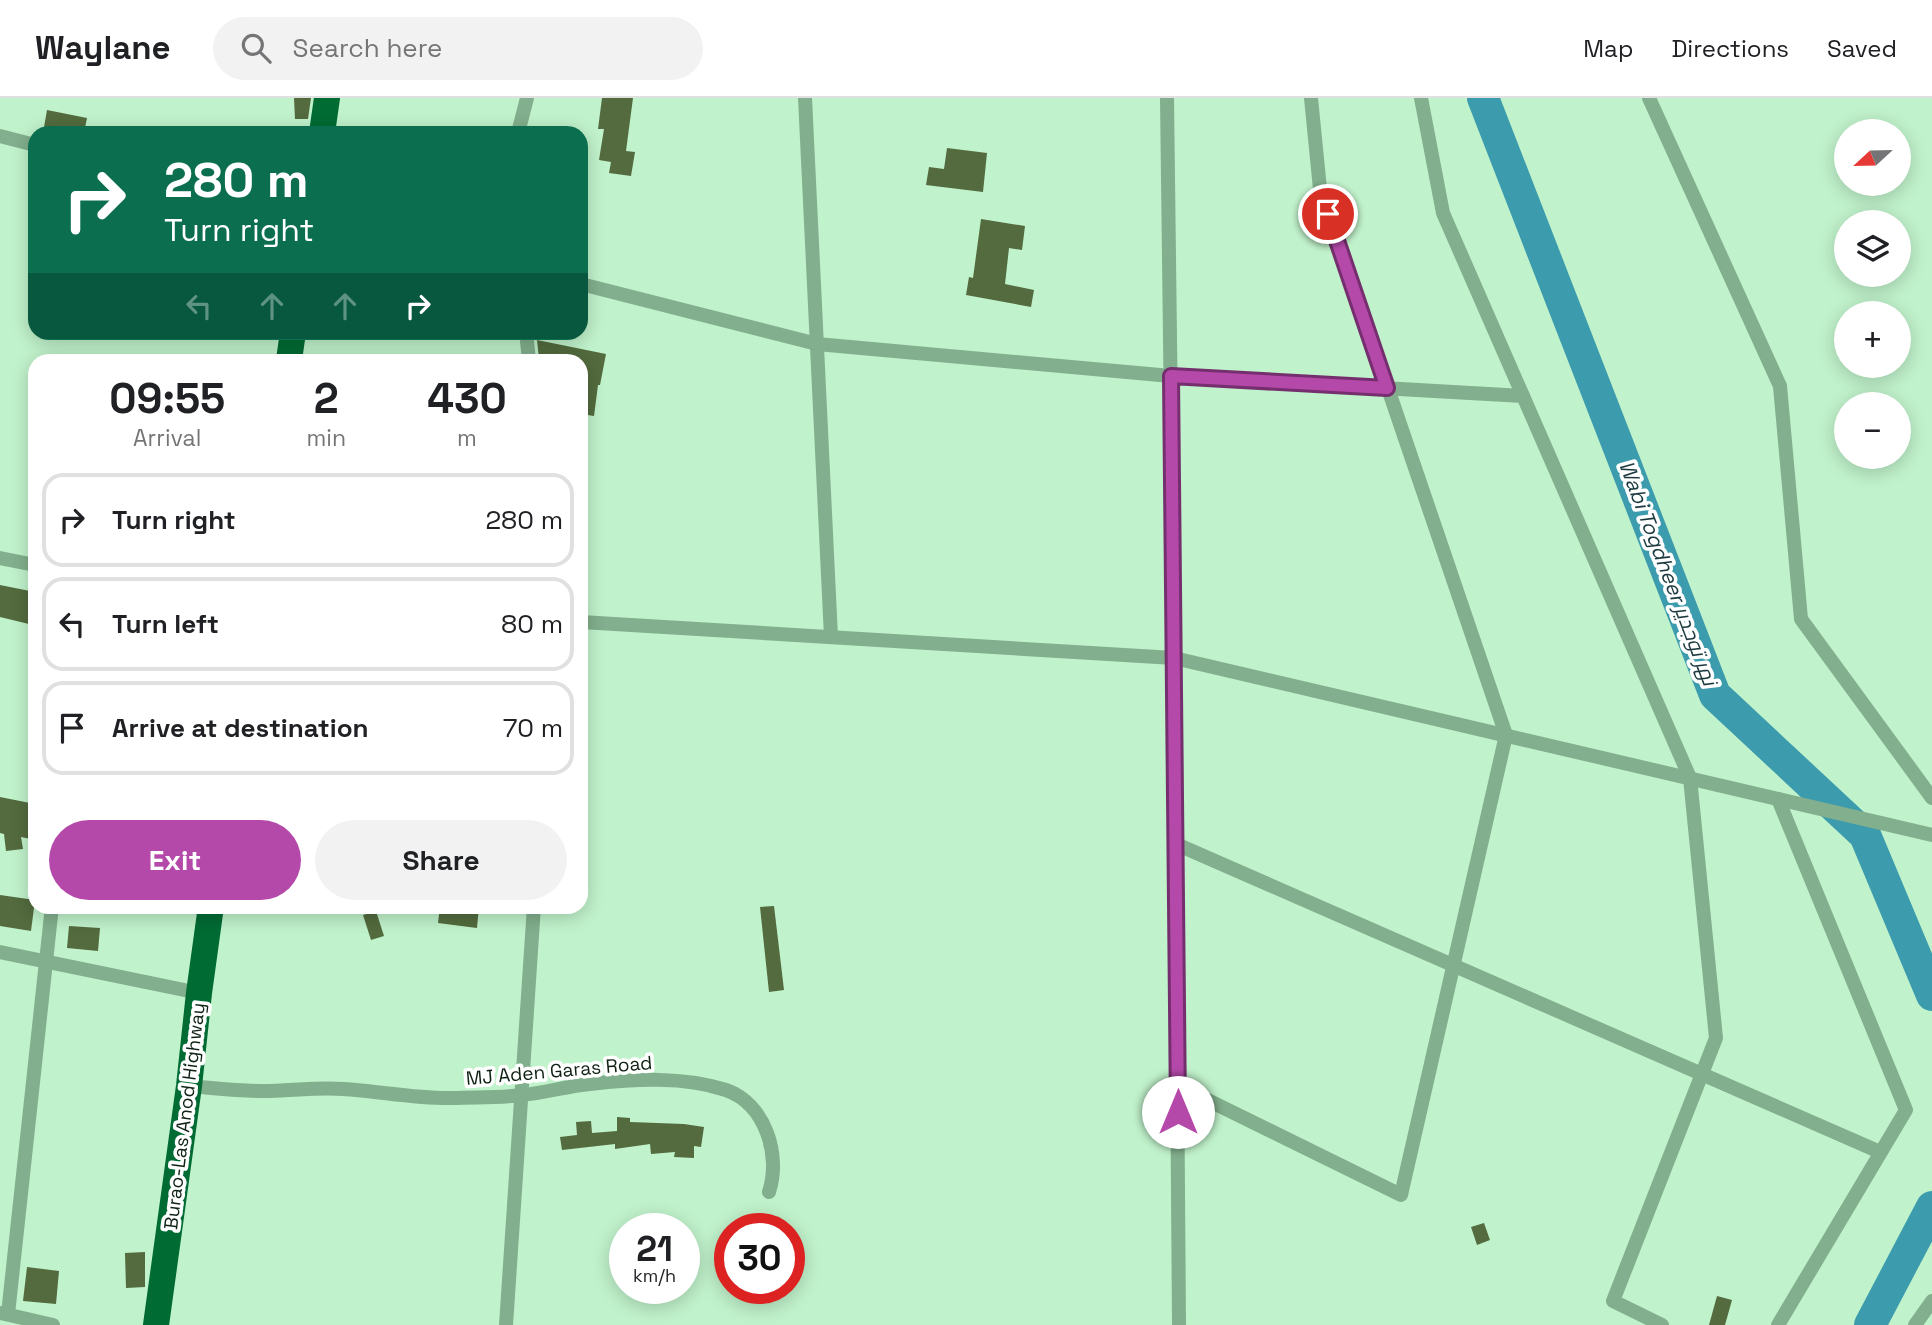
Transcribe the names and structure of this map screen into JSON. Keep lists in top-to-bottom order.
{
  "streets": {
    "highway": ["Burao-Las Anod Highway"],
    "street": ["MJ Aden Garas Road"]
  },
  "crossings": [
    ["MJ Aden Garas Road", "Burao-Las Anod Highway"]
  ],
  "water": ["Wabi Togdheer نهر توجدير"],
  "north": "left",
  "page": {
    "header": "Waylane",
    "search": "Search here",
    "nav": ["Map", "Directions", "Saved"],
    "map_buttons": ["+", "−"],
    "turn": ["280 m", "Turn right"],
    "eta": [
      "09:55",
      "Arrival",
      "2",
      "min",
      "430",
      "m"
    ],
    "list": [
      {
        "name": "Turn right",
        "value": "280 m"
      },
      {
        "name": "Turn left",
        "value": "80 m"
      },
      {
        "name": "Arrive at destination",
        "value": "70 m"
      }
    ],
    "buttons": ["Exit", "Share"],
    "speed": "21 km/h",
    "limit": "30"
  }
}
